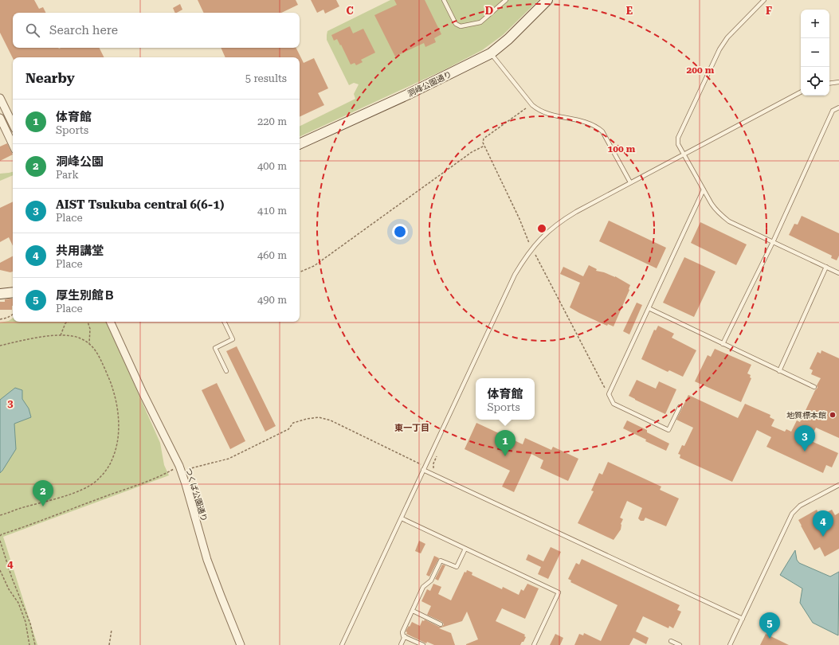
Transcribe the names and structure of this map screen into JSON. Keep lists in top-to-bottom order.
{
  "streets": {
    "street": ["洞峰公園通り", "つくば公園通り"]
  },
  "districts": ["東一丁目"],
  "places": ["地質標本館"],
  "page": {
    "map_buttons": ["+", "−"],
    "search": "Search here",
    "heading": ["Nearby", "5 results"],
    "list": [
      {
        "mark": "1",
        "name": "体育館",
        "note": "Sports",
        "value": "220 m"
      },
      {
        "mark": "2",
        "name": "洞峰公園",
        "note": "Park",
        "value": "400 m"
      },
      {
        "mark": "3",
        "name": "AIST Tsukuba central 6(6-1)",
        "note": "Place",
        "value": "410 m"
      },
      {
        "mark": "4",
        "name": "共用講堂",
        "note": "Place",
        "value": "460 m"
      },
      {
        "mark": "5",
        "name": "厚生別館Ｂ",
        "note": "Place",
        "value": "490 m"
      }
    ],
    "popup": ["体育館", "Sports"],
    "pins": [
      "3",
      "1",
      "2",
      "4",
      "5"
    ]
  },
  "grid": {
    "columns": [
      "C",
      "D",
      "E",
      "F"
    ],
    "rows": ["3", "4"]
  },
  "rings": ["200 m", "100 m"]
}
